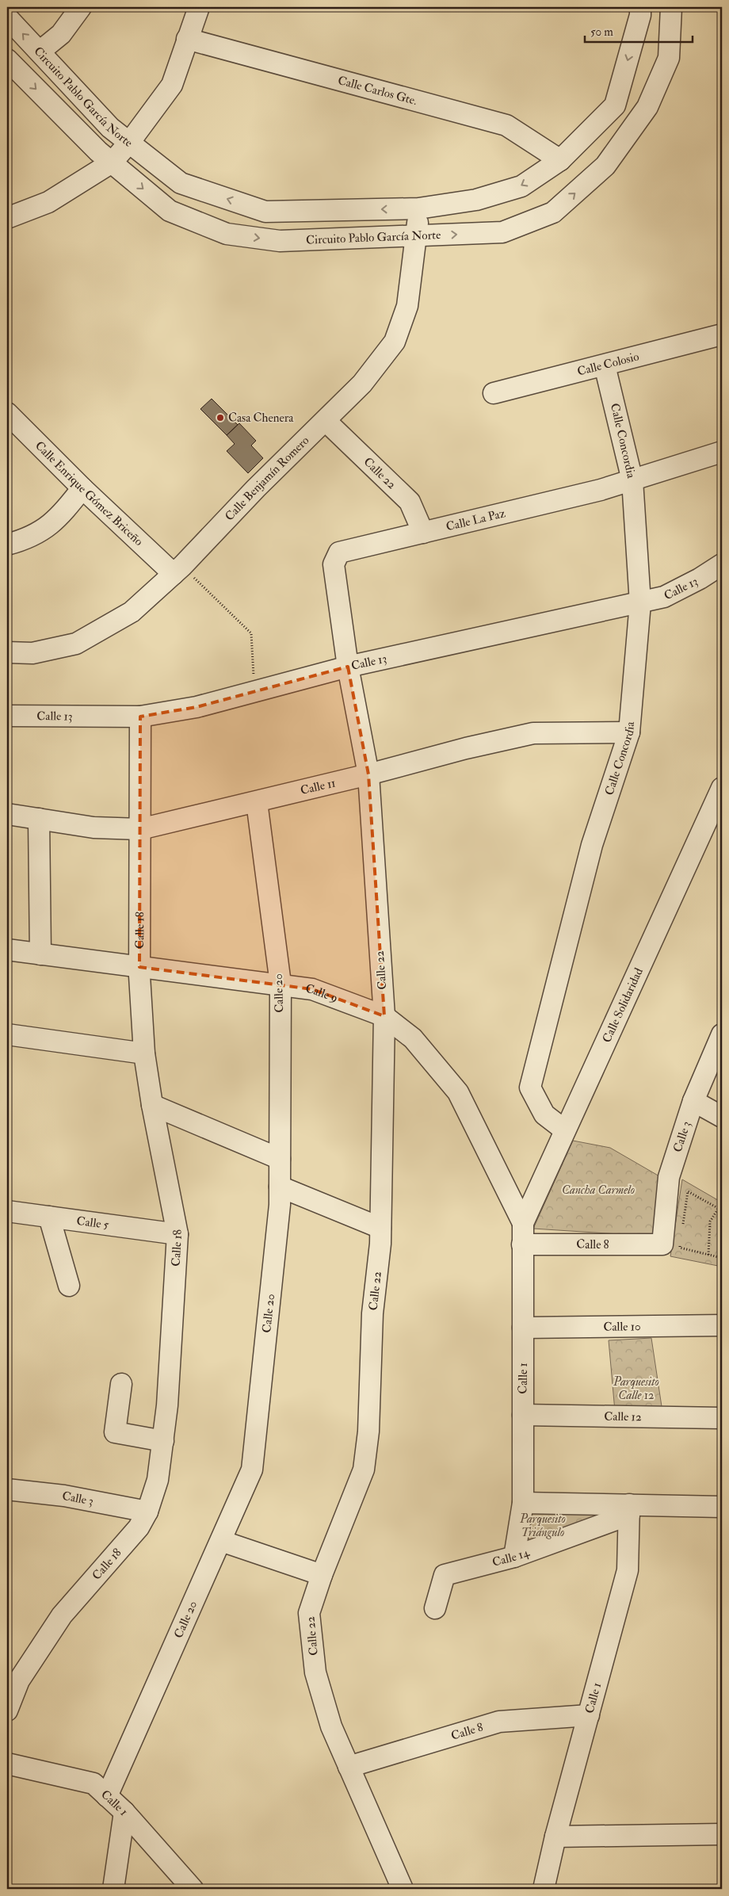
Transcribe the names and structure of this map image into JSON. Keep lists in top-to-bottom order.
{
  "streets": {
    "street": [
      "Calle Carlos Gte.",
      "Circuito Pablo García Norte",
      "Calle Colosio",
      "Calle Concordia",
      "Calle 22",
      "Calle Benjamín Romero",
      "Calle Enrique Gómez Briceño",
      "Calle La Paz",
      "Calle 13",
      "Calle 11",
      "Calle 18",
      "Calle 20",
      "Calle 9",
      "Calle Solidaridad",
      "Calle 3",
      "Calle 5",
      "Calle 8",
      "Calle 10",
      "Calle 1",
      "Calle 12",
      "Calle 14"
    ]
  },
  "crossings": [
    ["Calle Carlos Gte.", "Circuito Pablo García Norte"],
    ["Circuito Pablo García Norte", "Calle Benjamín Romero"],
    ["Calle Colosio", "Calle Concordia"],
    ["Calle Concordia", "Calle La Paz"],
    ["Calle Concordia", "Calle 13"],
    ["Calle Concordia", "Calle 11"],
    ["Calle Concordia", "Calle Solidaridad"],
    ["Calle 22", "Calle Benjamín Romero"],
    ["Calle 22", "Calle La Paz"],
    ["Calle 22", "Calle 13"],
    ["Calle 22", "Calle 11"],
    ["Calle 22", "Calle 9"],
    ["Calle 22", "Calle 8"],
    ["Calle Benjamín Romero", "Calle Enrique Gómez Briceño"],
    ["Calle La Paz", "Calle 13"],
    ["Calle 13", "Calle 18"],
    ["Calle 11", "Calle 18"],
    ["Calle 11", "Calle 20"],
    ["Calle 18", "Calle 9"],
    ["Calle 18", "Calle 3"],
    ["Calle 18", "Calle 5"],
    ["Calle 20", "Calle 9"],
    ["Calle 20", "Calle 1"],
    ["Calle 9", "Calle Solidaridad"],
    ["Calle 9", "Calle 1"],
    ["Calle Solidaridad", "Calle 1"],
    ["Calle 3", "Calle 8"],
    ["Calle 8", "Calle 1"],
    ["Calle 10", "Calle 1"],
    ["Calle 1", "Calle 12"],
    ["Calle 1", "Calle 14"]
  ],
  "parks": ["Cancha Carmelo", "Parquesito Calle 12", "Parquesito Triángulo"],
  "places": ["Casa Chenera"],
  "scale_bar": "50 m"
}
